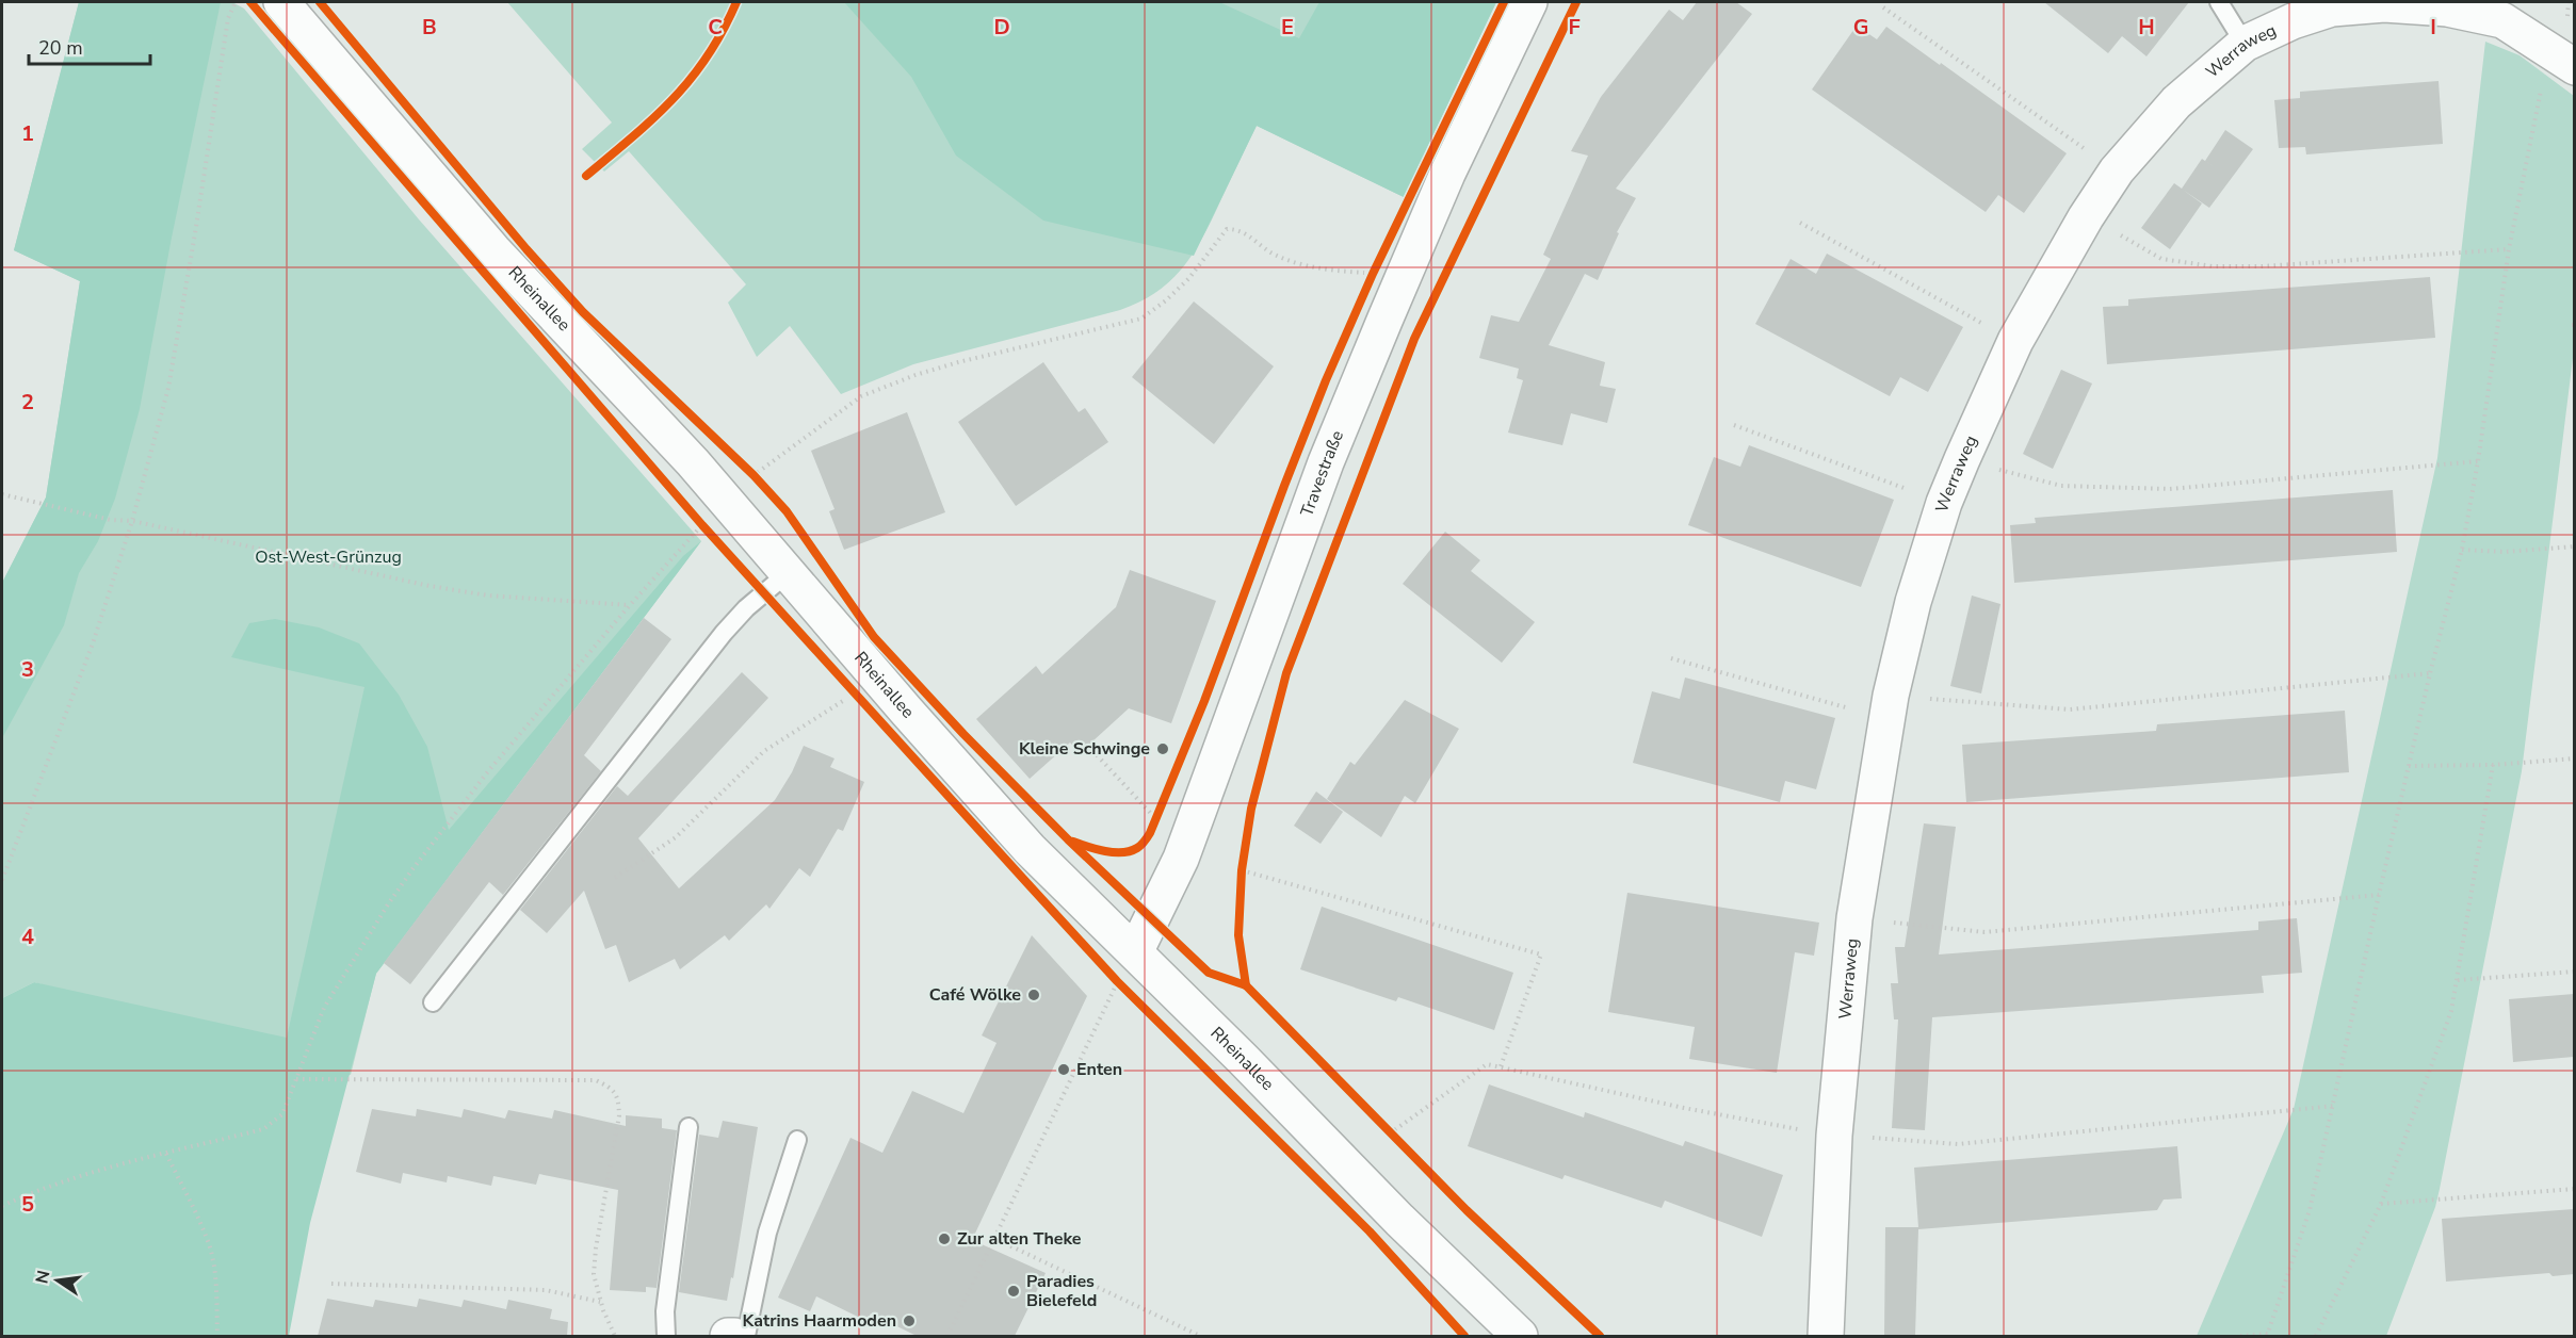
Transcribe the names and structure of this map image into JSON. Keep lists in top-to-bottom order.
{
  "streets": {
    "street": ["Werraweg", "Rheinallee", "Travestraße"]
  },
  "crossings": [
    ["Rheinallee", "Travestraße"]
  ],
  "parks": ["Ost-West-Grünzug"],
  "places": [
    "Kleine Schwinge",
    "Café Wölke",
    "Enten",
    "Zur alten Theke",
    "Paradies Bielefeld",
    "Katrins Haarmoden"
  ],
  "scale_bar": "20 m",
  "north": "left",
  "grid": {
    "columns": [
      "B",
      "C",
      "D",
      "E",
      "F",
      "G",
      "H",
      "I"
    ],
    "rows": [
      "1",
      "2",
      "3",
      "4",
      "5"
    ]
  }
}
